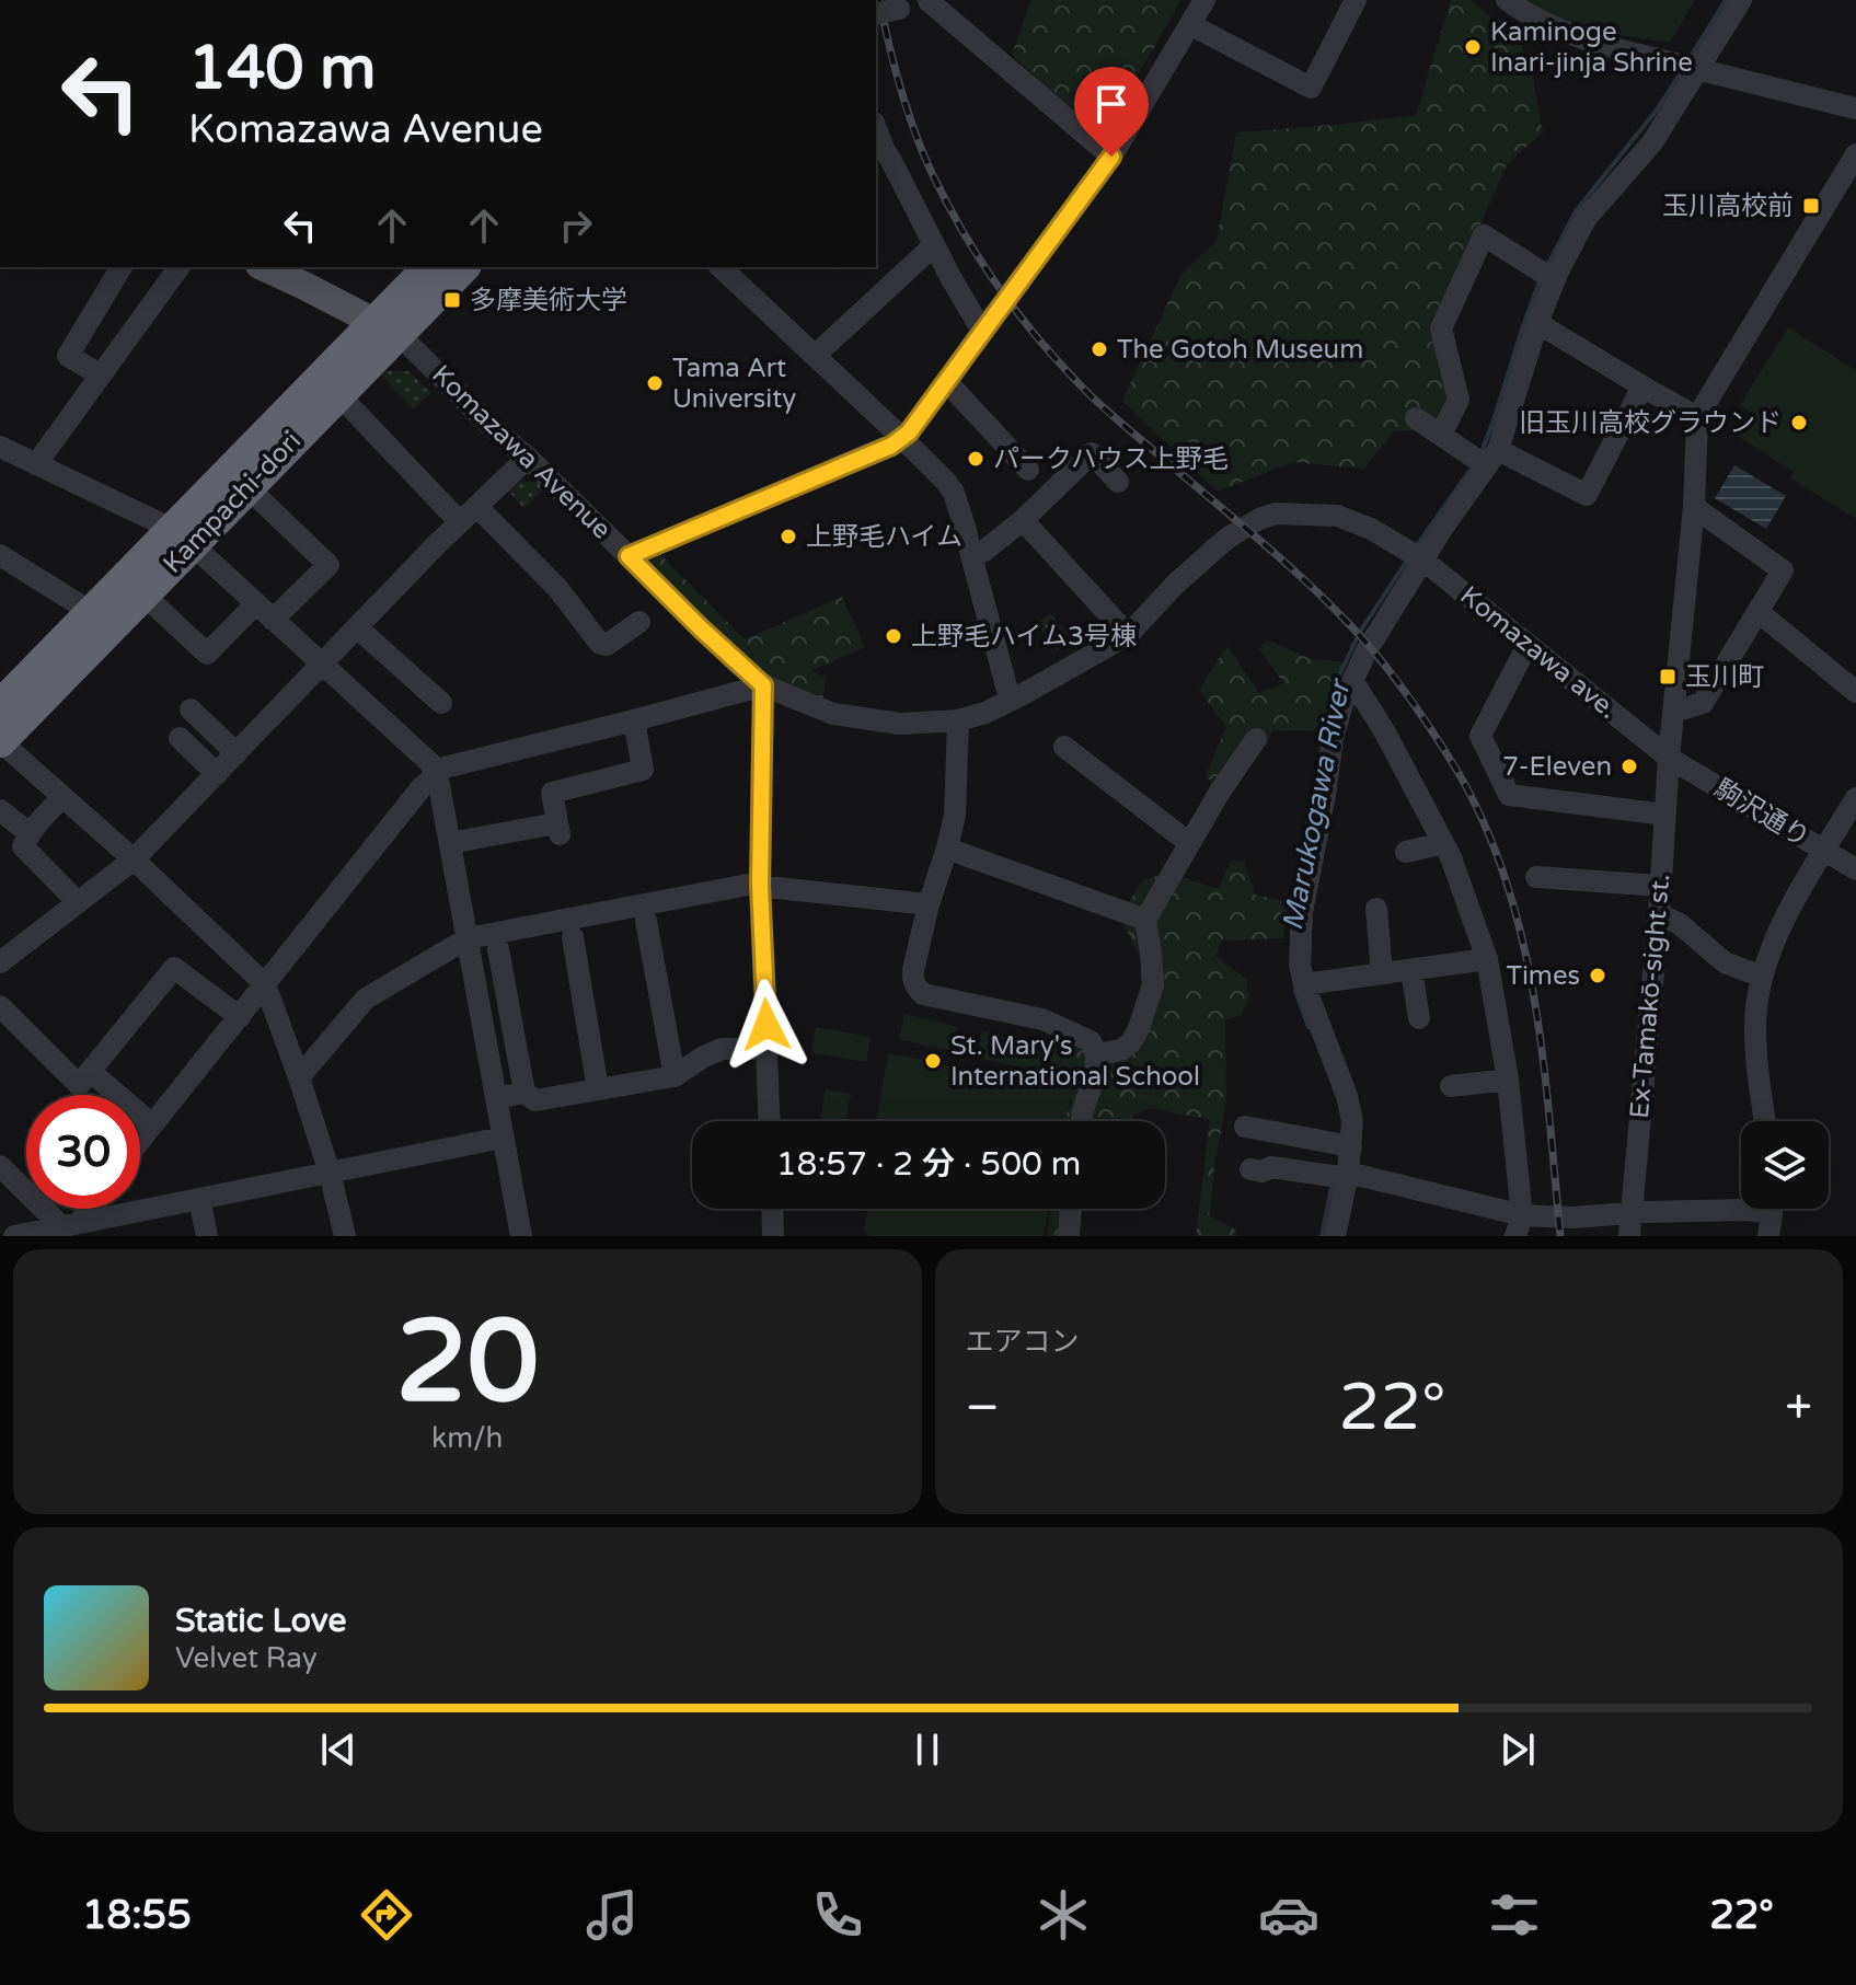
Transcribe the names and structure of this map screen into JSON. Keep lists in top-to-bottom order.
{
  "streets": {
    "highway": ["Kampachi-dori"],
    "main road": ["Komazawa Avenue"],
    "street": ["Komazawa ave.", "駒沢通り", "Ex-Tamakō-sight st."]
  },
  "crossings": [
    ["Komazawa Avenue", "Kampachi-dori"],
    ["Komazawa Avenue", "Komazawa ave."],
    ["Komazawa ave.", "駒沢通り"],
    ["Komazawa ave.", "Ex-Tamakō-sight st."],
    ["駒沢通り", "Ex-Tamakō-sight st."]
  ],
  "water": ["Marukogawa River"],
  "places": {
    "other": [
      "Kaminoge Inari-jinja Shrine",
      "The Gotoh Museum",
      "Tama Art University",
      "旧玉川高校グラウンド",
      "パークハウス上野毛",
      "上野毛ハイム",
      "上野毛ハイム3号棟",
      "7-Eleven",
      "Times",
      "St. Mary's International School"
    ],
    "transit": ["玉川高校前", "多摩美術大学", "玉川町"]
  },
  "page": {
    "turn": ["140 m", "Komazawa Avenue"],
    "limit": "30",
    "trip": "18:57 · 2 分 · 500 m",
    "tile": [
      ["20", "km/h"],
      "エアコン"
    ],
    "heat": ["−", "22°", "+"],
    "song": ["Static Love", "Velvet Ray"],
    "tabs": ["18:55", "22°"]
  }
}
